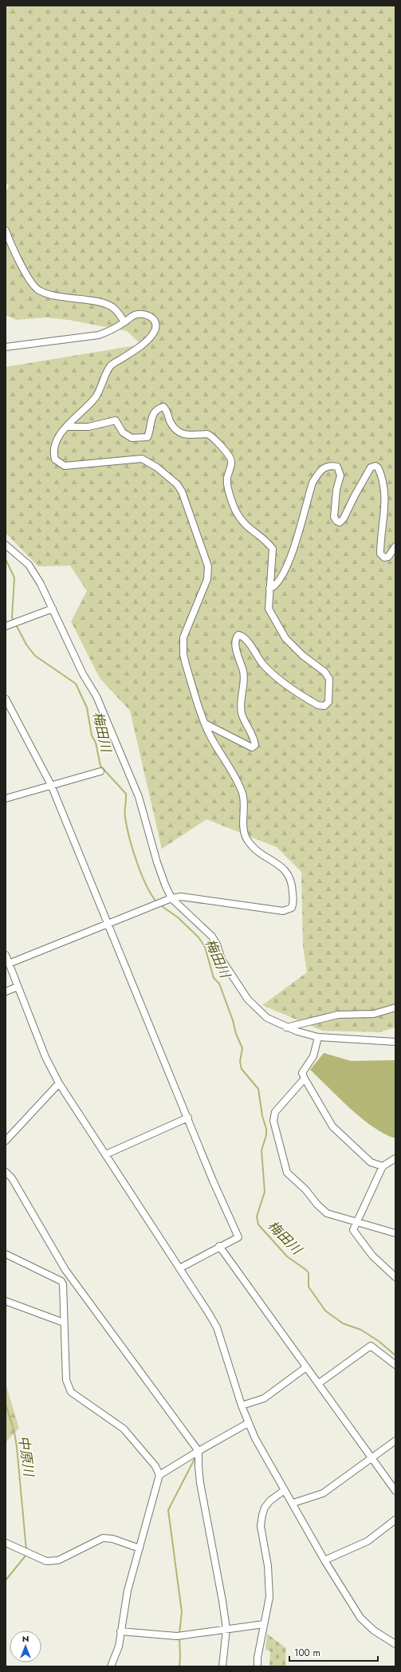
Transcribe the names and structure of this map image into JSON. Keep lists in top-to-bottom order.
{
  "water": ["梅田川", "中原川"],
  "scale_bar": "100 m",
  "north": "top"
}
